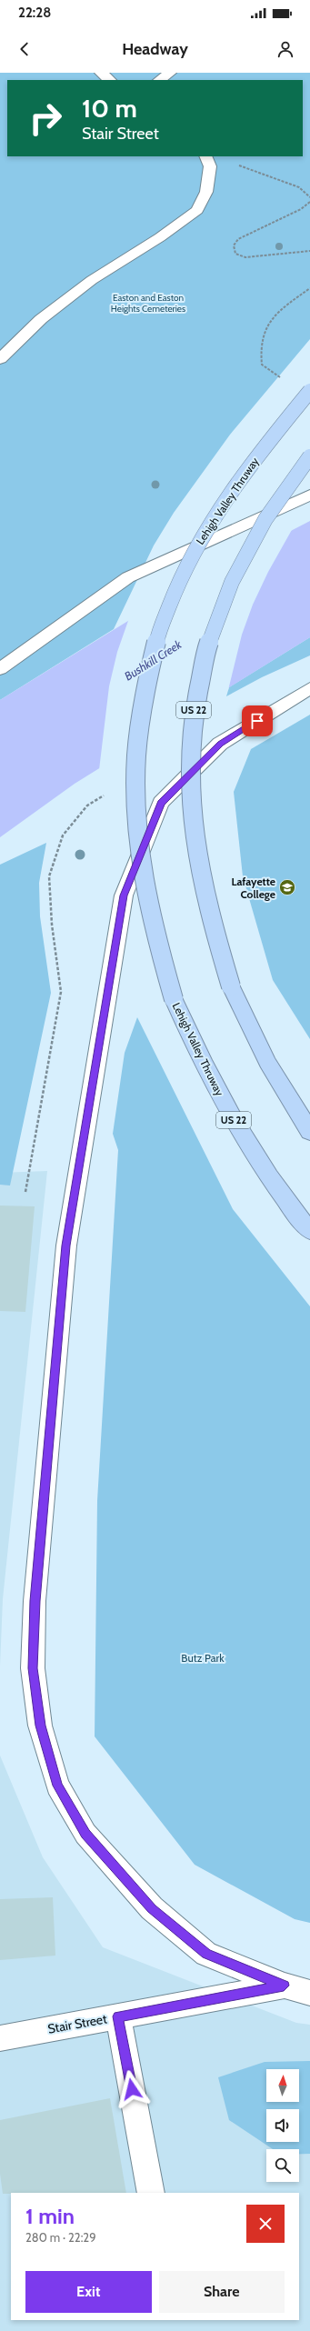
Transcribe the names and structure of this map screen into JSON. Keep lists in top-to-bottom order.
{
  "streets": {
    "highway": ["Lehigh Valley Thruway", "US 22"],
    "street": ["Stair Street"]
  },
  "water": ["Bushkill Creek"],
  "parks": ["Easton and Easton Heights Cemeteries", "Butz Park"],
  "places": {
    "school or university": ["Lafayette College"]
  },
  "north": "top",
  "page": {
    "status": "22:28",
    "header": "Headway",
    "turn": ["10 m", "Stair Street"],
    "heading": ["1 min", "280 m · 22:29"],
    "buttons": ["Exit", "Share"]
  }
}
